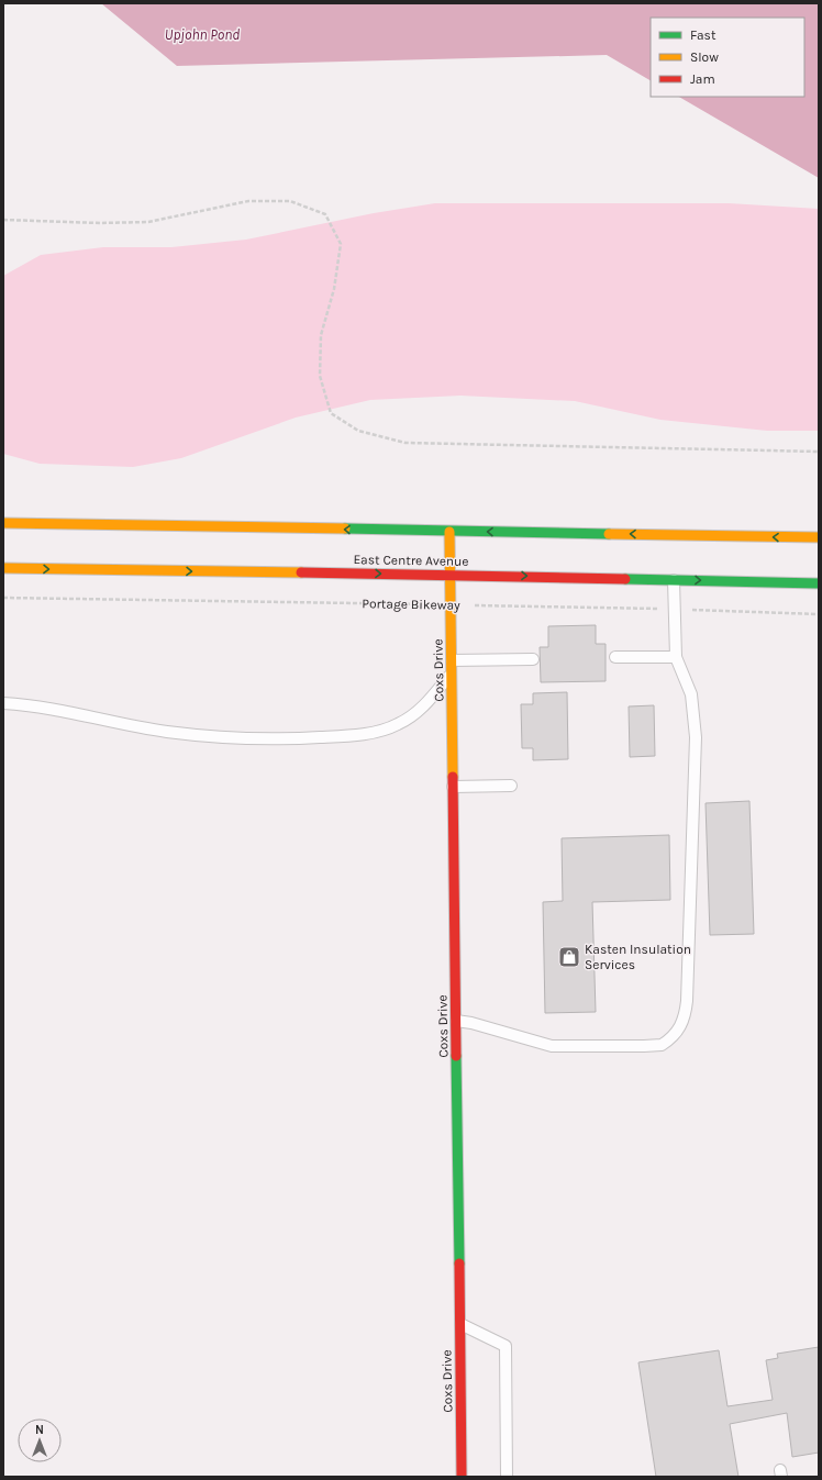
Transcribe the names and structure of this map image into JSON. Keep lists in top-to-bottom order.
{
  "streets": {
    "main road": ["East Centre Avenue", "Coxs Drive"],
    "path": ["Portage Bikeway"]
  },
  "crossings": [
    ["East Centre Avenue", "Coxs Drive"],
    ["Portage Bikeway", "Coxs Drive"]
  ],
  "water": ["Upjohn Pond"],
  "places": {
    "shop": ["Kasten Insulation Services"]
  },
  "legend": ["Fast", "Slow", "Jam"],
  "north": "top"
}
